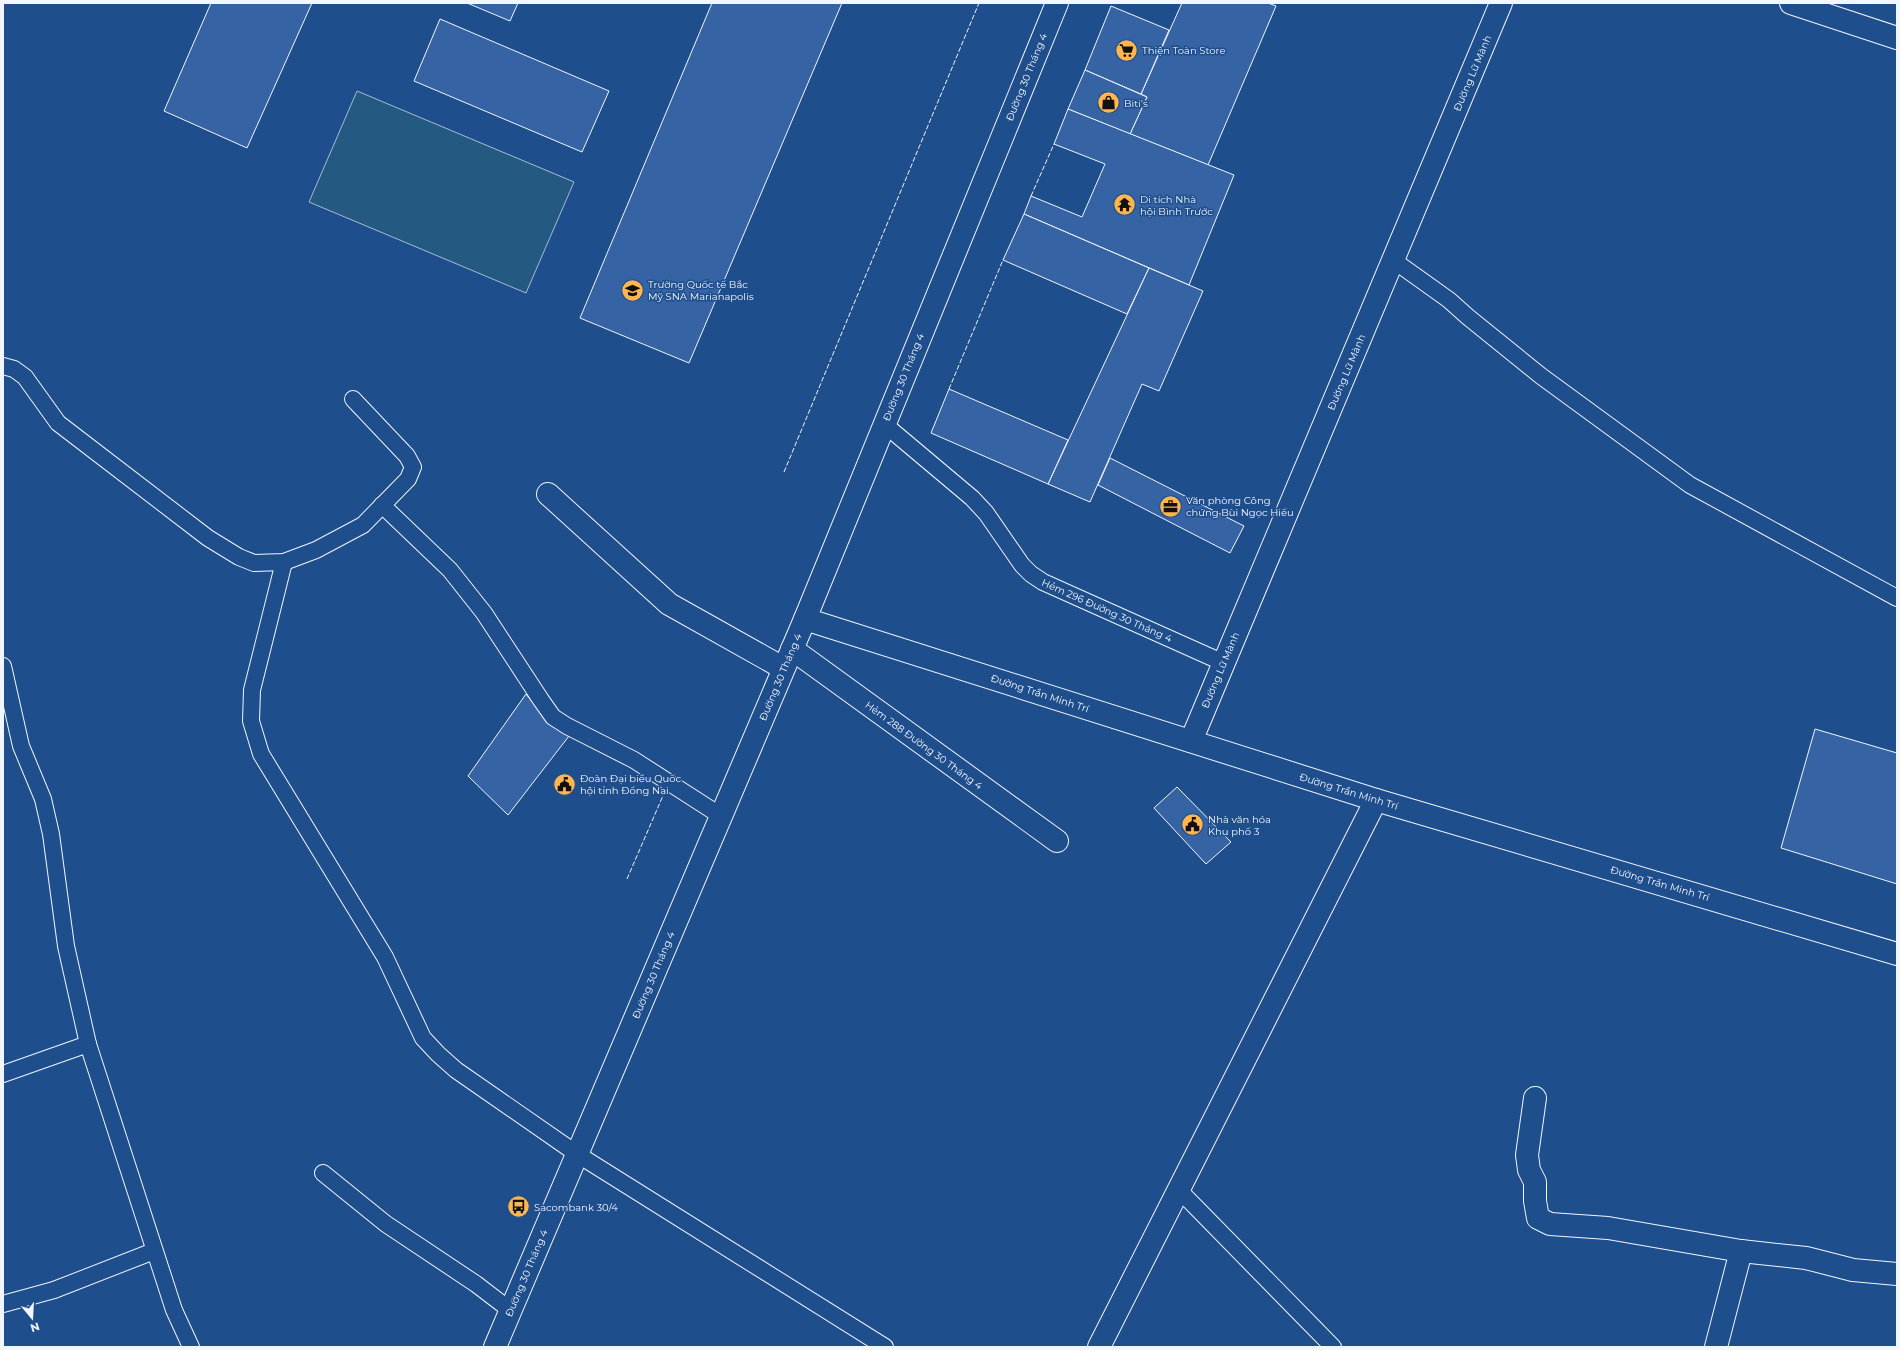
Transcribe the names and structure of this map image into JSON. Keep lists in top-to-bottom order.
{
  "streets": {
    "street": [
      "Đường Lữ Mành",
      "Đường 30 Tháng 4",
      "Đường Trần Minh Trí",
      "Hẻm 288 Đường 30 Tháng 4"
    ],
    "lane": ["Hẻm 296 Đường 30 Tháng 4"]
  },
  "crossings": [
    ["Đường Lữ Mành", "Hẻm 296 Đường 30 Tháng 4"],
    ["Đường Lữ Mành", "Đường Trần Minh Trí"],
    ["Đường 30 Tháng 4", "Hẻm 296 Đường 30 Tháng 4"],
    ["Đường 30 Tháng 4", "Đường Trần Minh Trí"],
    ["Đường 30 Tháng 4", "Hẻm 288 Đường 30 Tháng 4"]
  ],
  "places": {
    "supermarket": ["Thiện Toàn Store"],
    "shop": ["Biti's"],
    "temple": ["Di tích Nhà hội Bình Trước"],
    "school or university": ["Trường Quốc tế Bắc Mỹ SNA Marianapolis"],
    "office": ["Văn phòng Công chứng Bùi Ngọc Hiếu"],
    "public building": ["Đoàn Đại biểu Quốc hội tỉnh Đồng Nai", "Nhà văn hóa Khu phố 3"],
    "bus stop": ["Sacombank 30/4"]
  },
  "north": "bottom"
}
